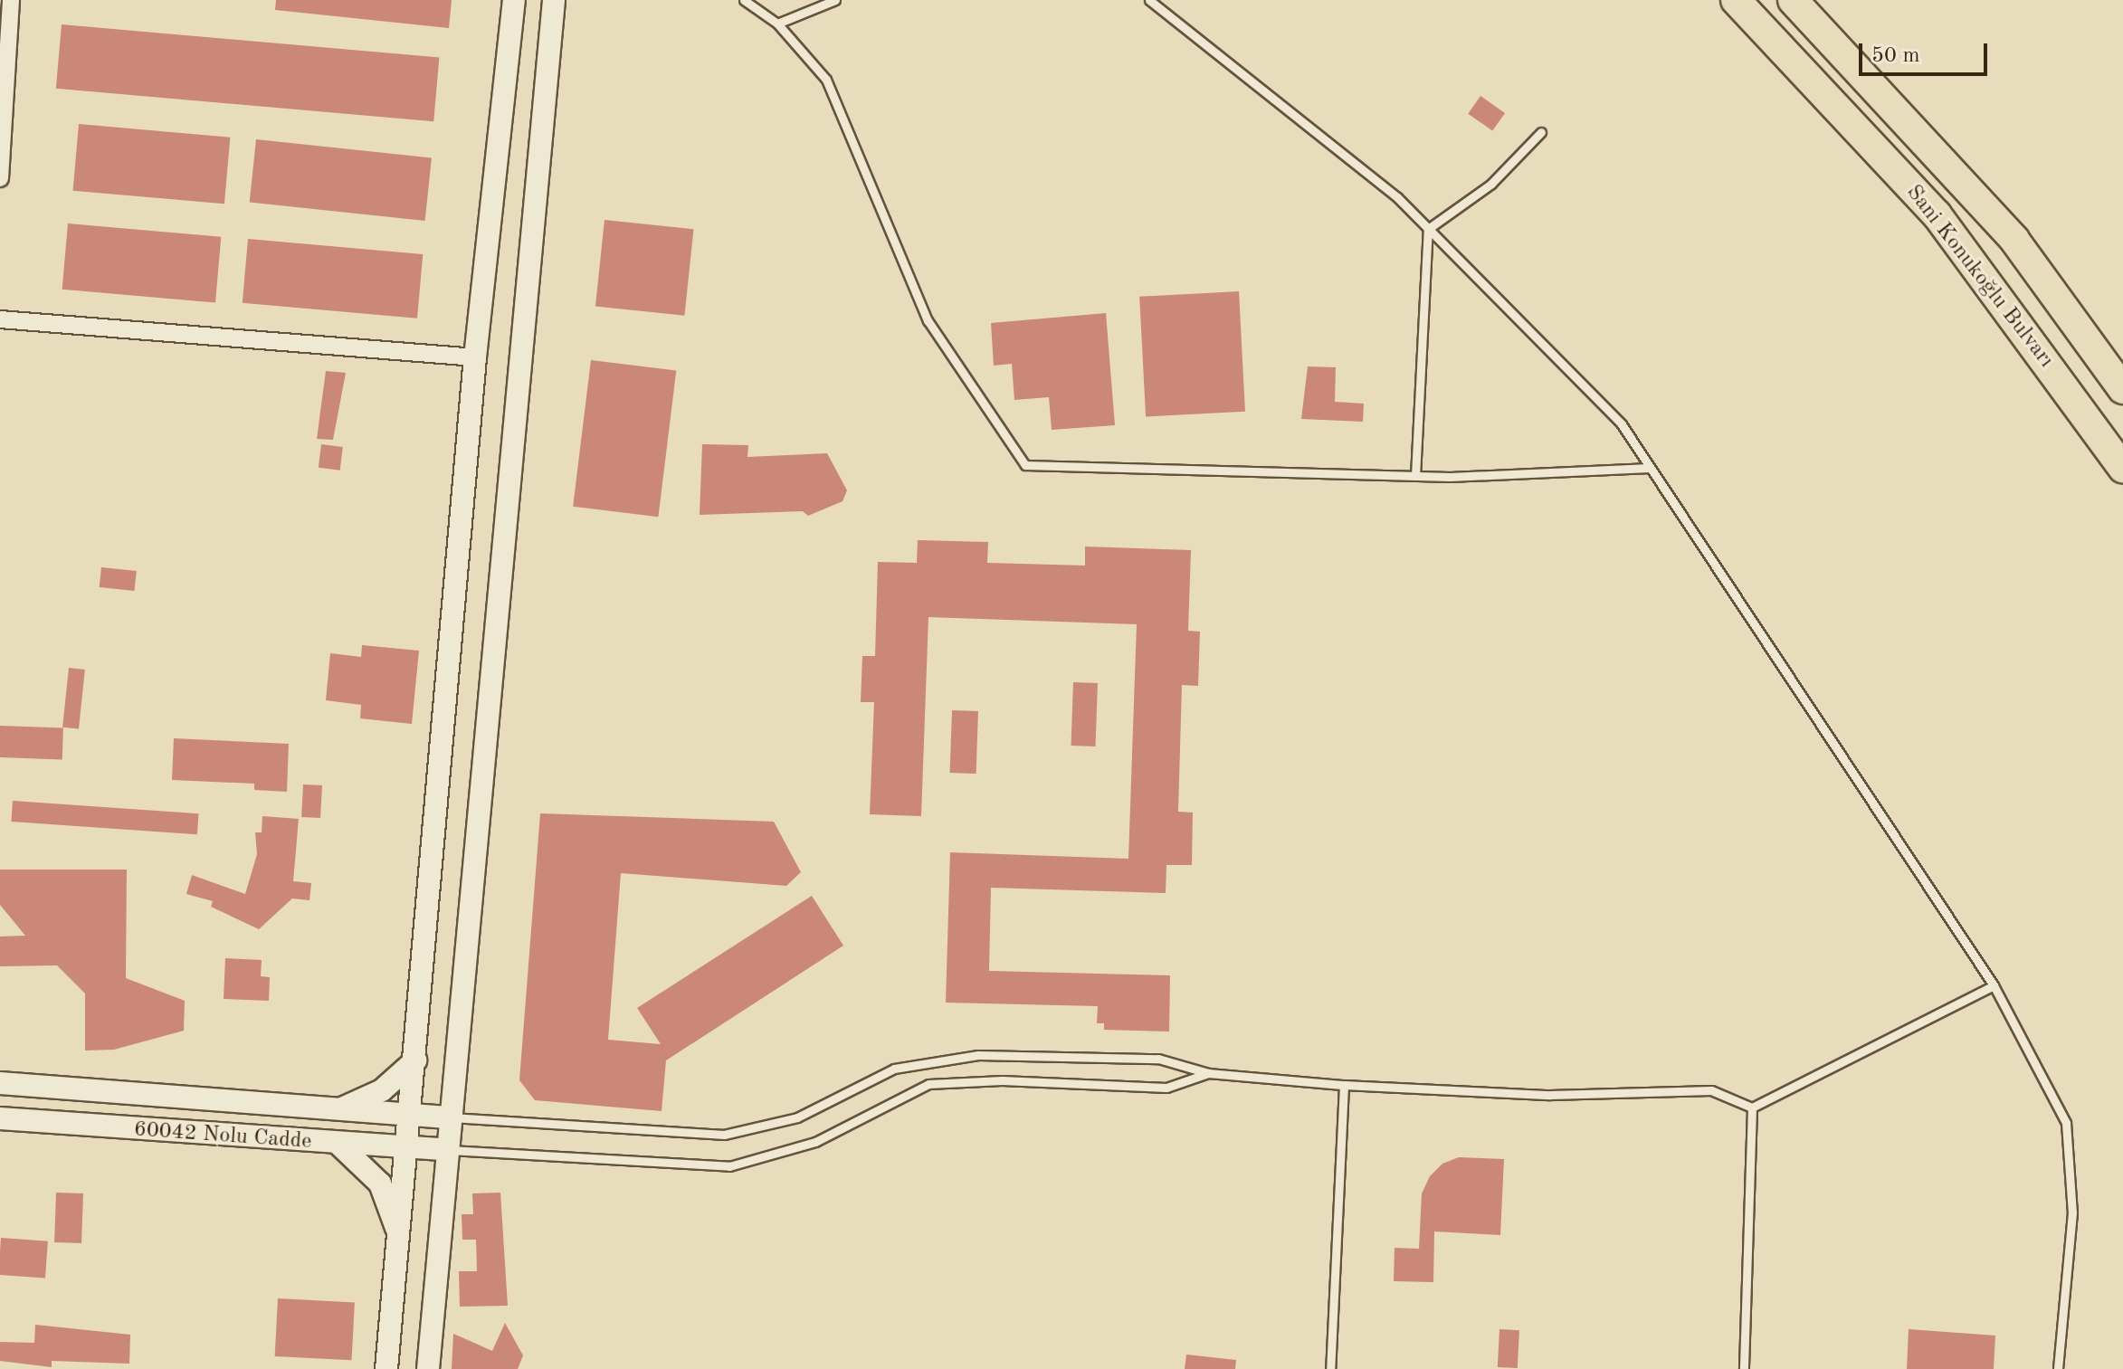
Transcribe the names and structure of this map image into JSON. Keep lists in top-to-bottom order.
{
  "streets": {
    "highway": ["Sani Konukoğlu Bulvarı"],
    "main road": ["60042 Nolu Cadde"]
  },
  "scale_bar": "50 m"
}
